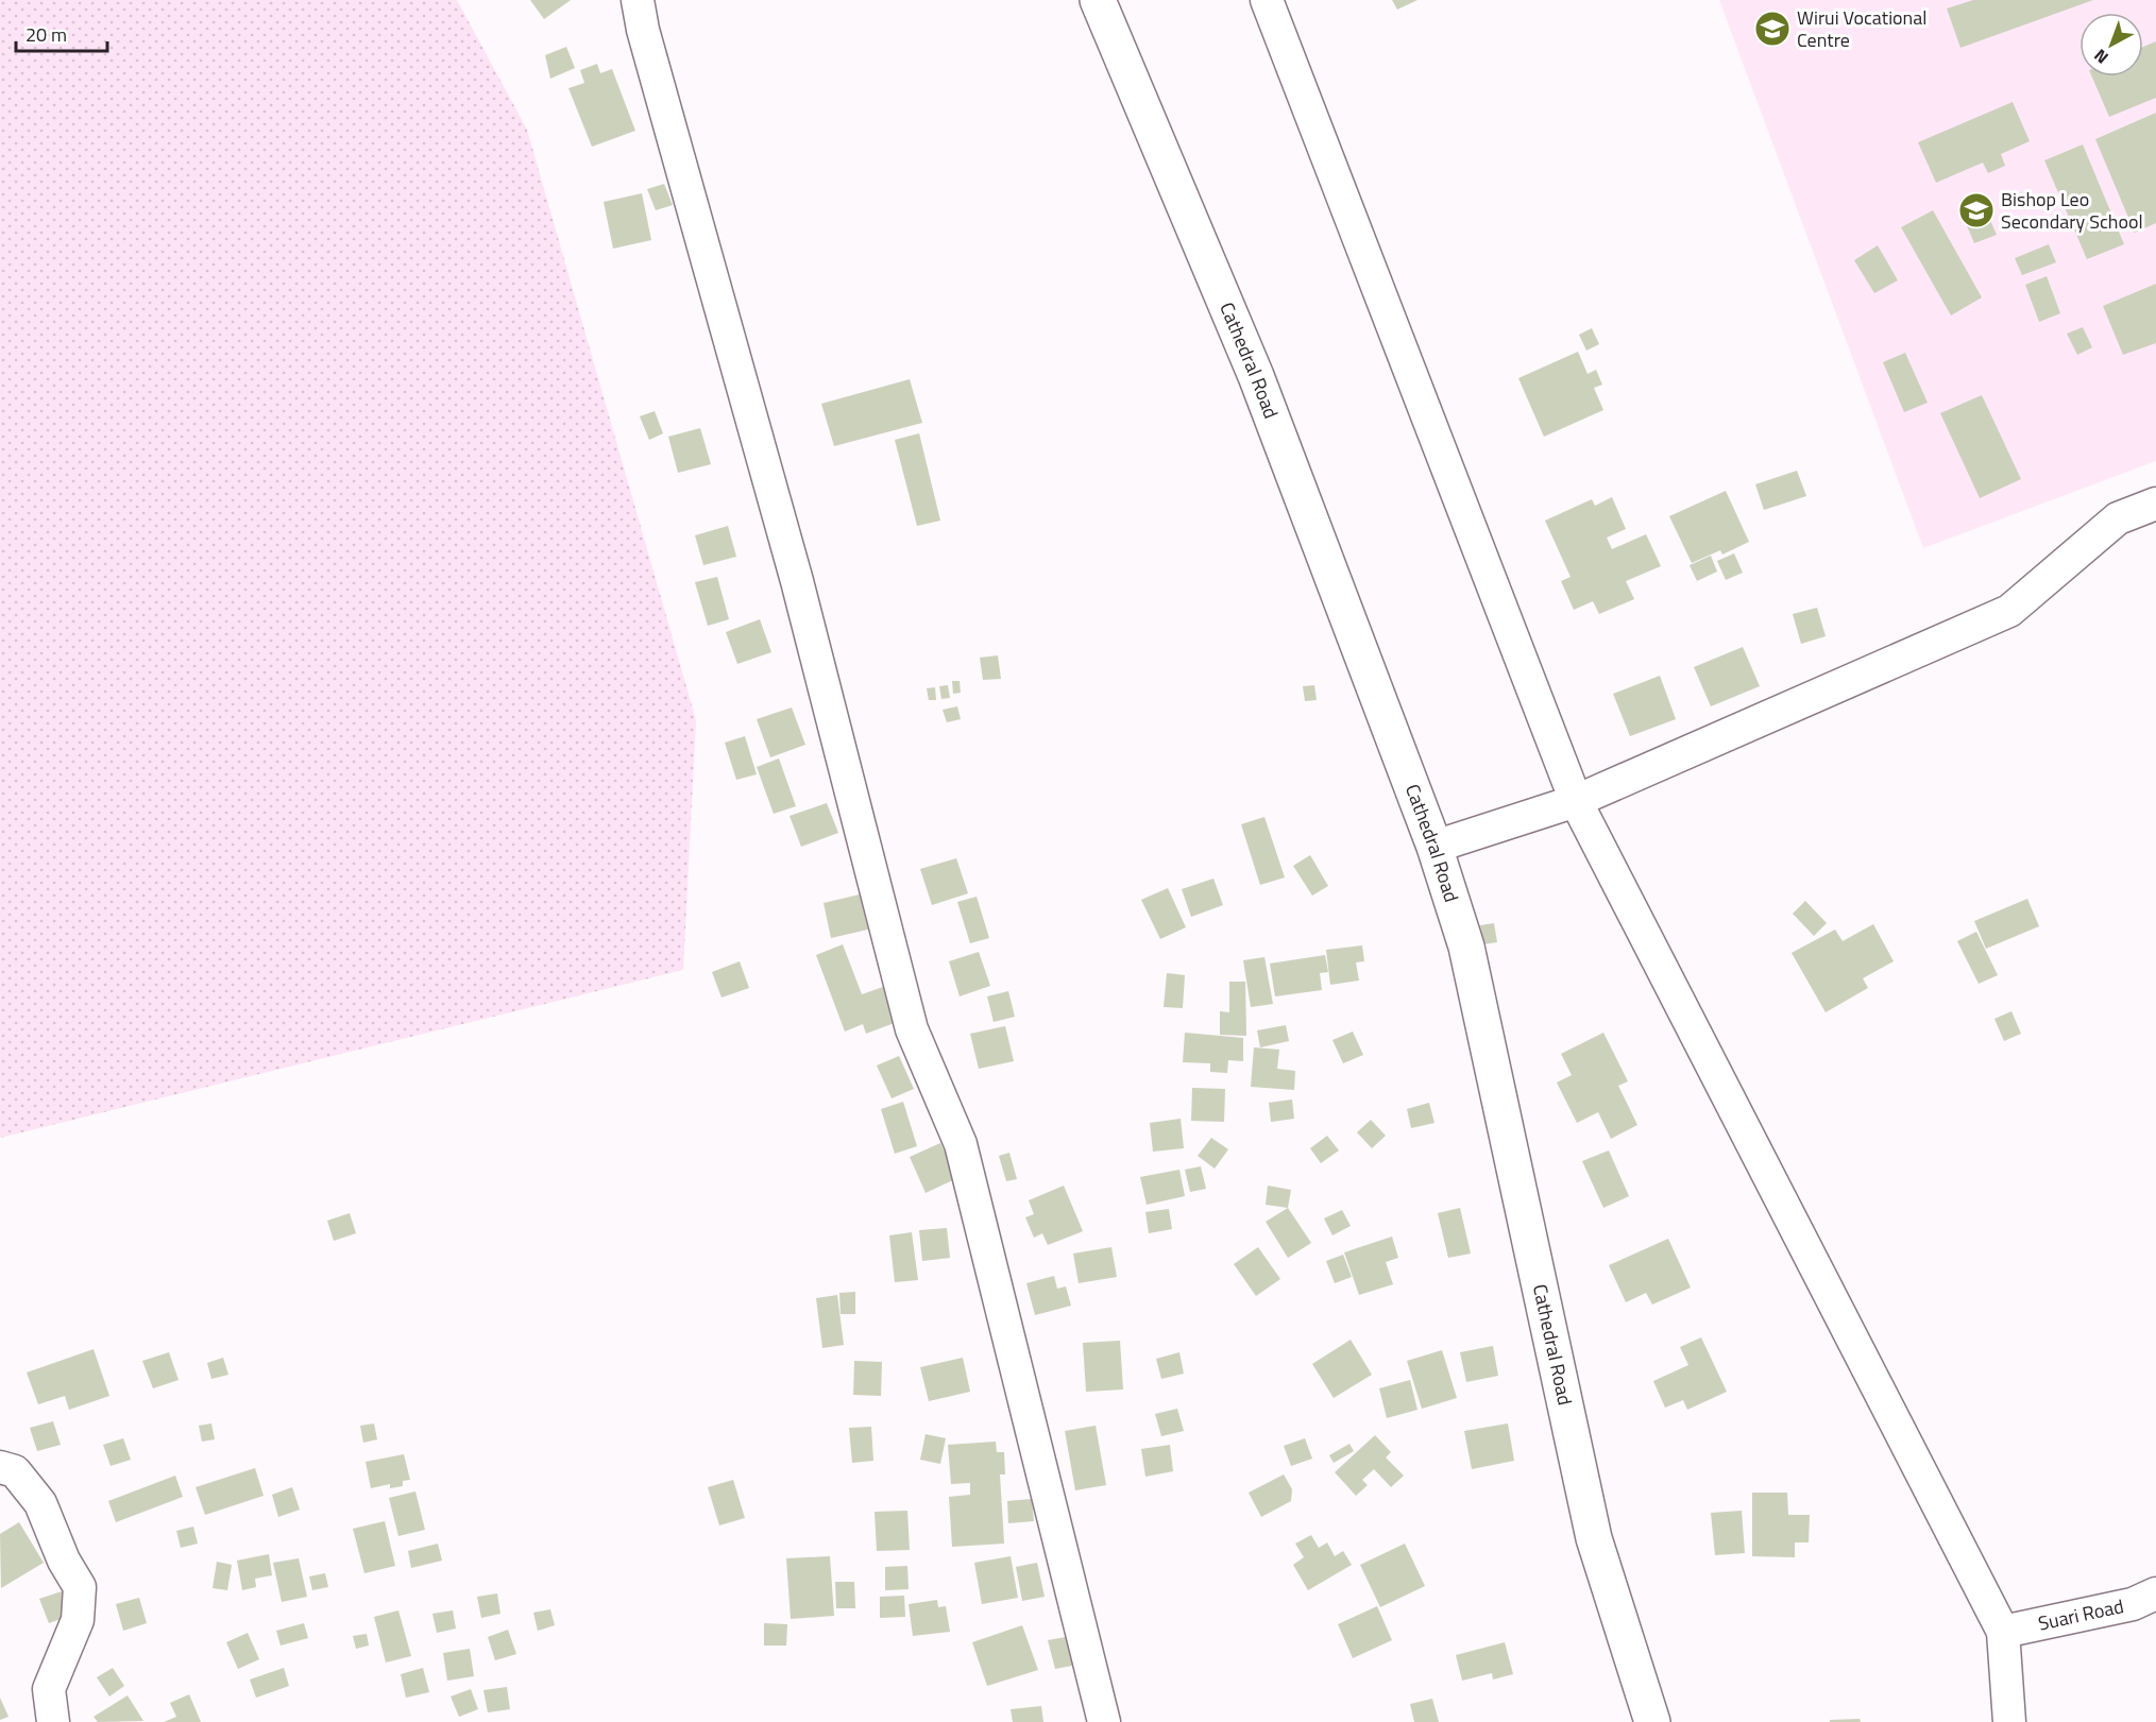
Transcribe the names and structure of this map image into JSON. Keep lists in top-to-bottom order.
{
  "streets": {
    "main road": ["Cathedral Road"],
    "street": ["Suari Road"]
  },
  "places": {
    "school or university": ["Wirui Vocational Centre", "Bishop Leo Secondary School"]
  },
  "scale_bar": "20 m",
  "north": "bottom left"
}
